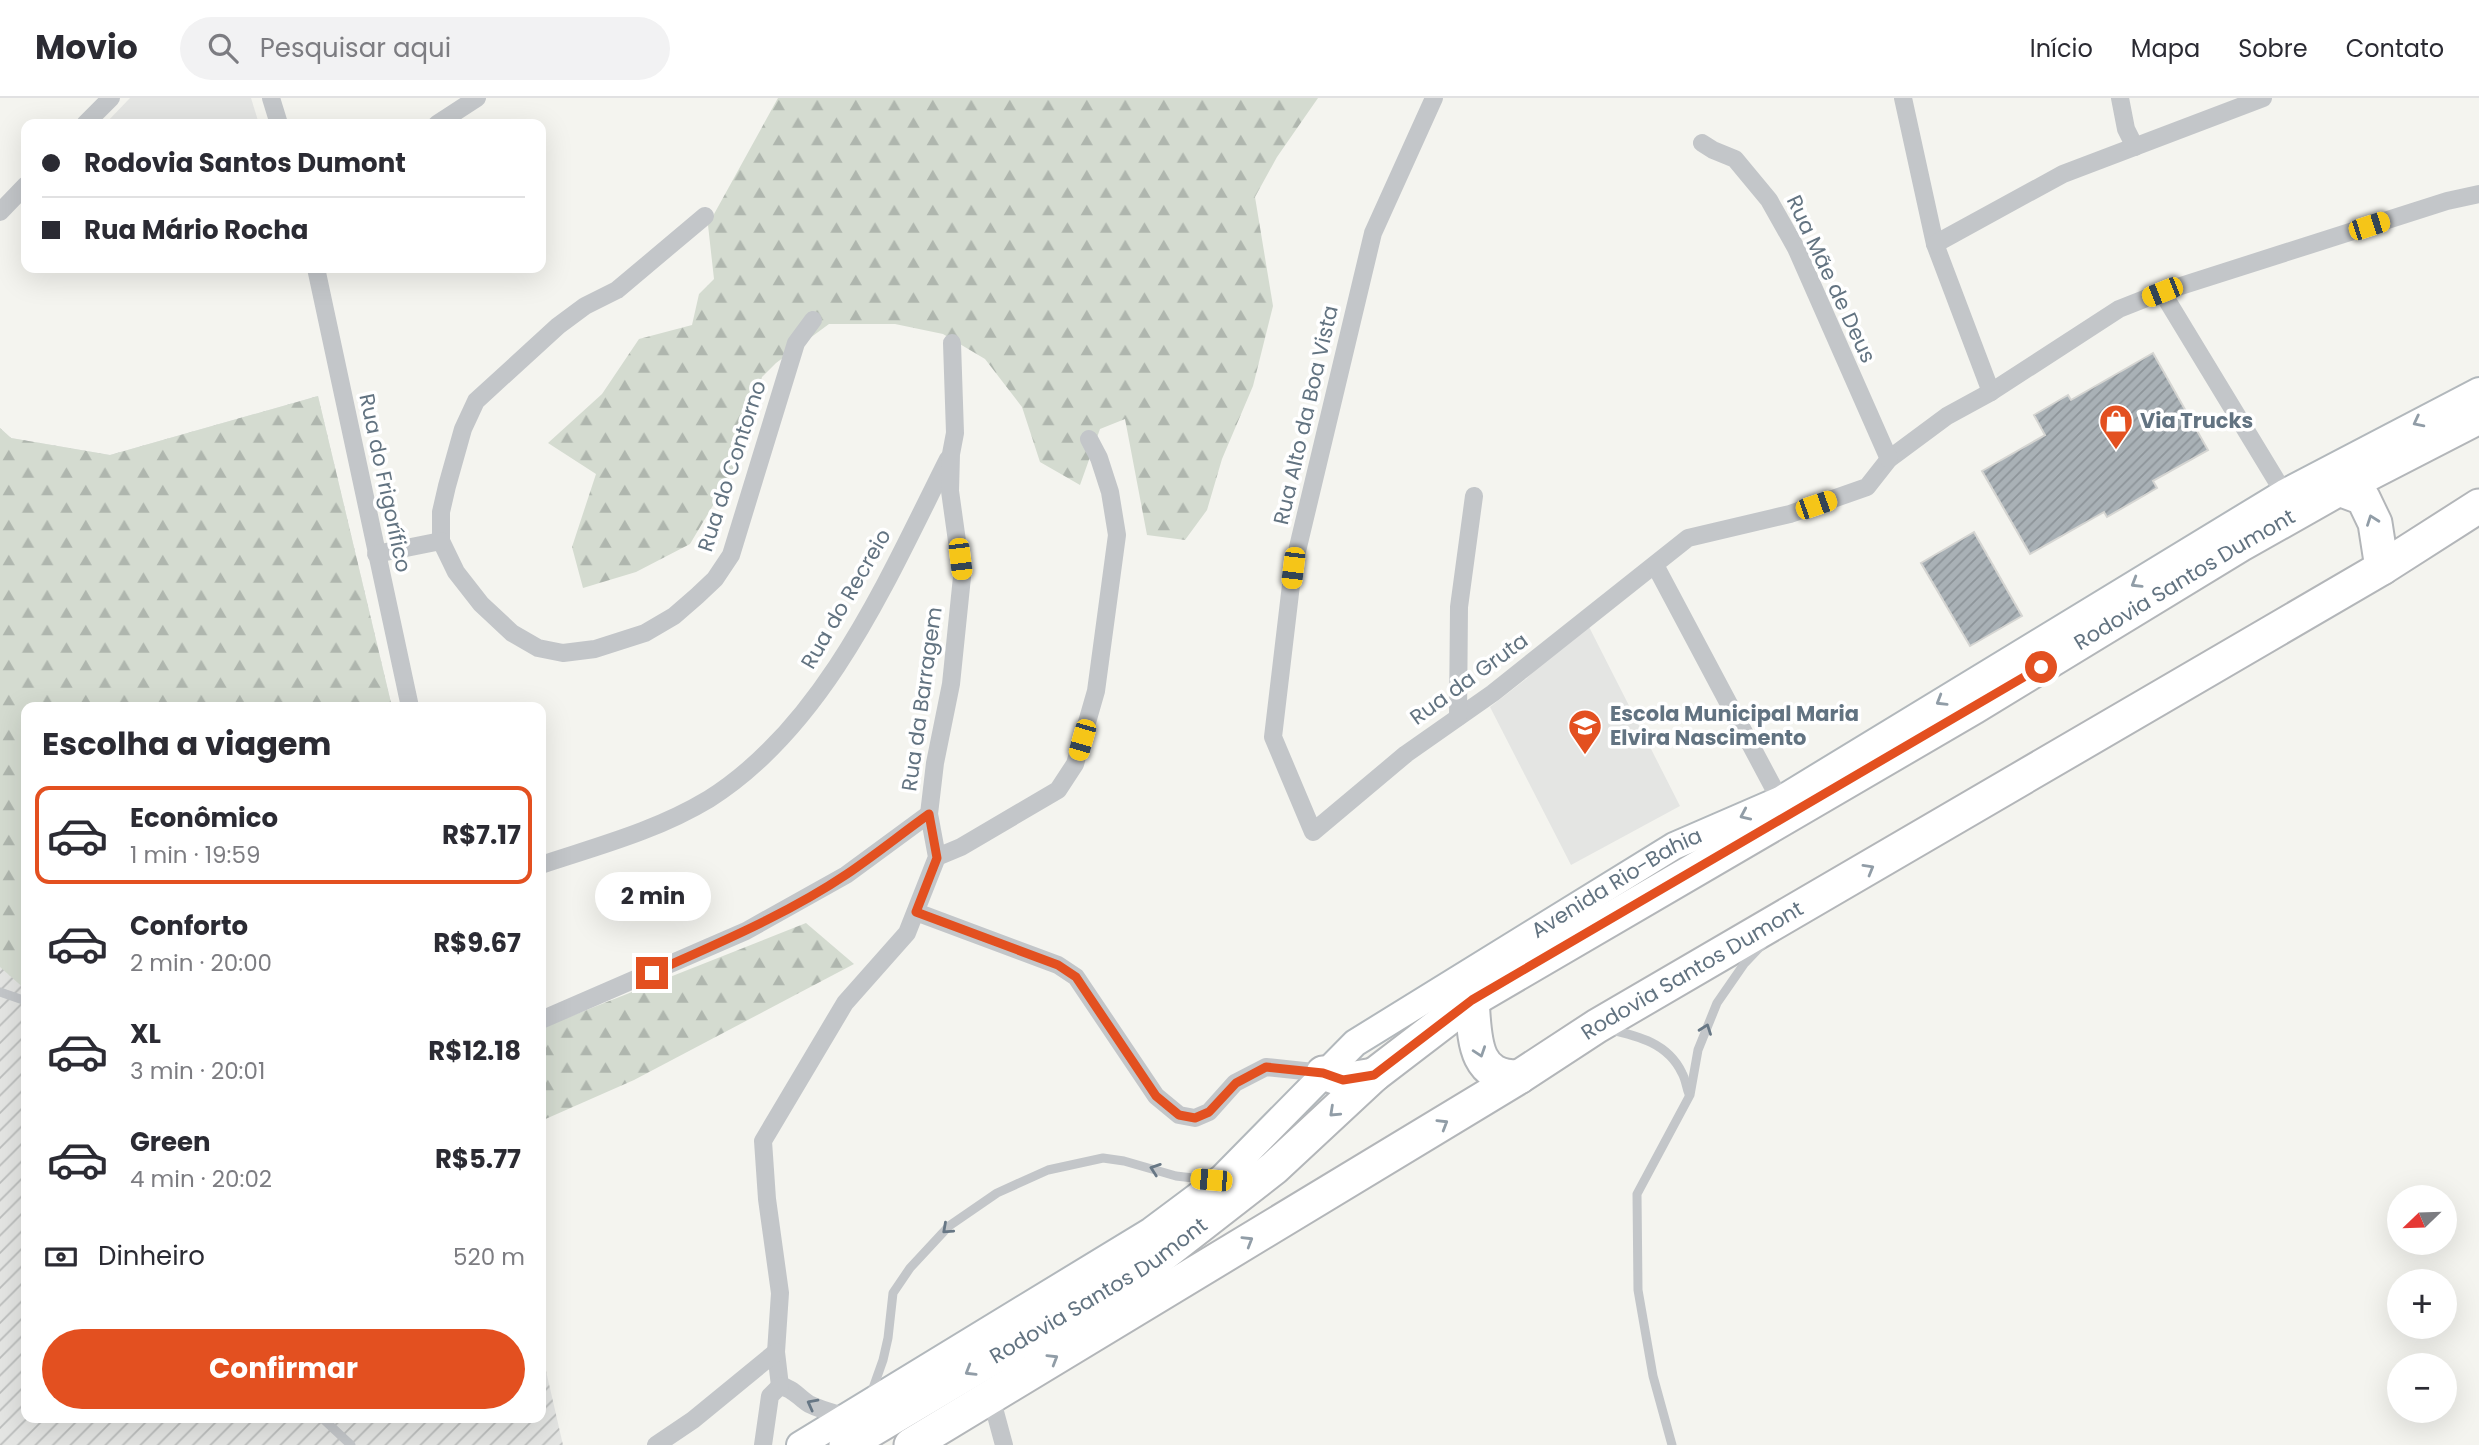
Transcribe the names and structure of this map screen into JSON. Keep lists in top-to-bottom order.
{
  "streets": {
    "highway": ["Rodovia Santos Dumont"],
    "street": [
      "Rua Mãe de Deus",
      "Rua Alto da Boa Vista",
      "Rua do Contorno",
      "Rua do Frigorífico",
      "Rua do Recreio",
      "Rua da Gruta",
      "Rua da Barragem",
      "Avenida Rio-Bahia"
    ]
  },
  "crossings": [
    ["Rua Mãe de Deus", "Rua da Gruta"],
    ["Rua Alto da Boa Vista", "Rua da Gruta"],
    ["Rodovia Santos Dumont", "Avenida Rio-Bahia"],
    ["Rua do Recreio", "Rua da Barragem"]
  ],
  "one_way": ["Avenida Rio-Bahia"],
  "places": {
    "shop": ["Via Trucks"],
    "school or university": ["Escola Municipal Maria Elvira Nascimento"]
  },
  "north": "bottom left",
  "page": {
    "header": "Movio",
    "search": "Pesquisar aqui",
    "nav": [
      "Início",
      "Mapa",
      "Sobre",
      "Contato"
    ],
    "banner": ["Rodovia Santos Dumont", "Rua Mário Rocha"],
    "heading": "Escolha a viagem",
    "list": [
      {
        "name": "Econômico",
        "note": "1 min · 19:59",
        "value": "R$7.17"
      },
      {
        "name": "Conforto",
        "note": "2 min · 20:00",
        "value": "R$9.67"
      },
      {
        "name": "XL",
        "note": "3 min · 20:01",
        "value": "R$12.18"
      },
      {
        "name": "Green",
        "note": "4 min · 20:02",
        "value": "R$5.77"
      }
    ],
    "bubble": "2 min",
    "map_buttons": ["+", "−"],
    "pay": ["Dinheiro", "520 m"],
    "buttons": "Confirmar"
  }
}
